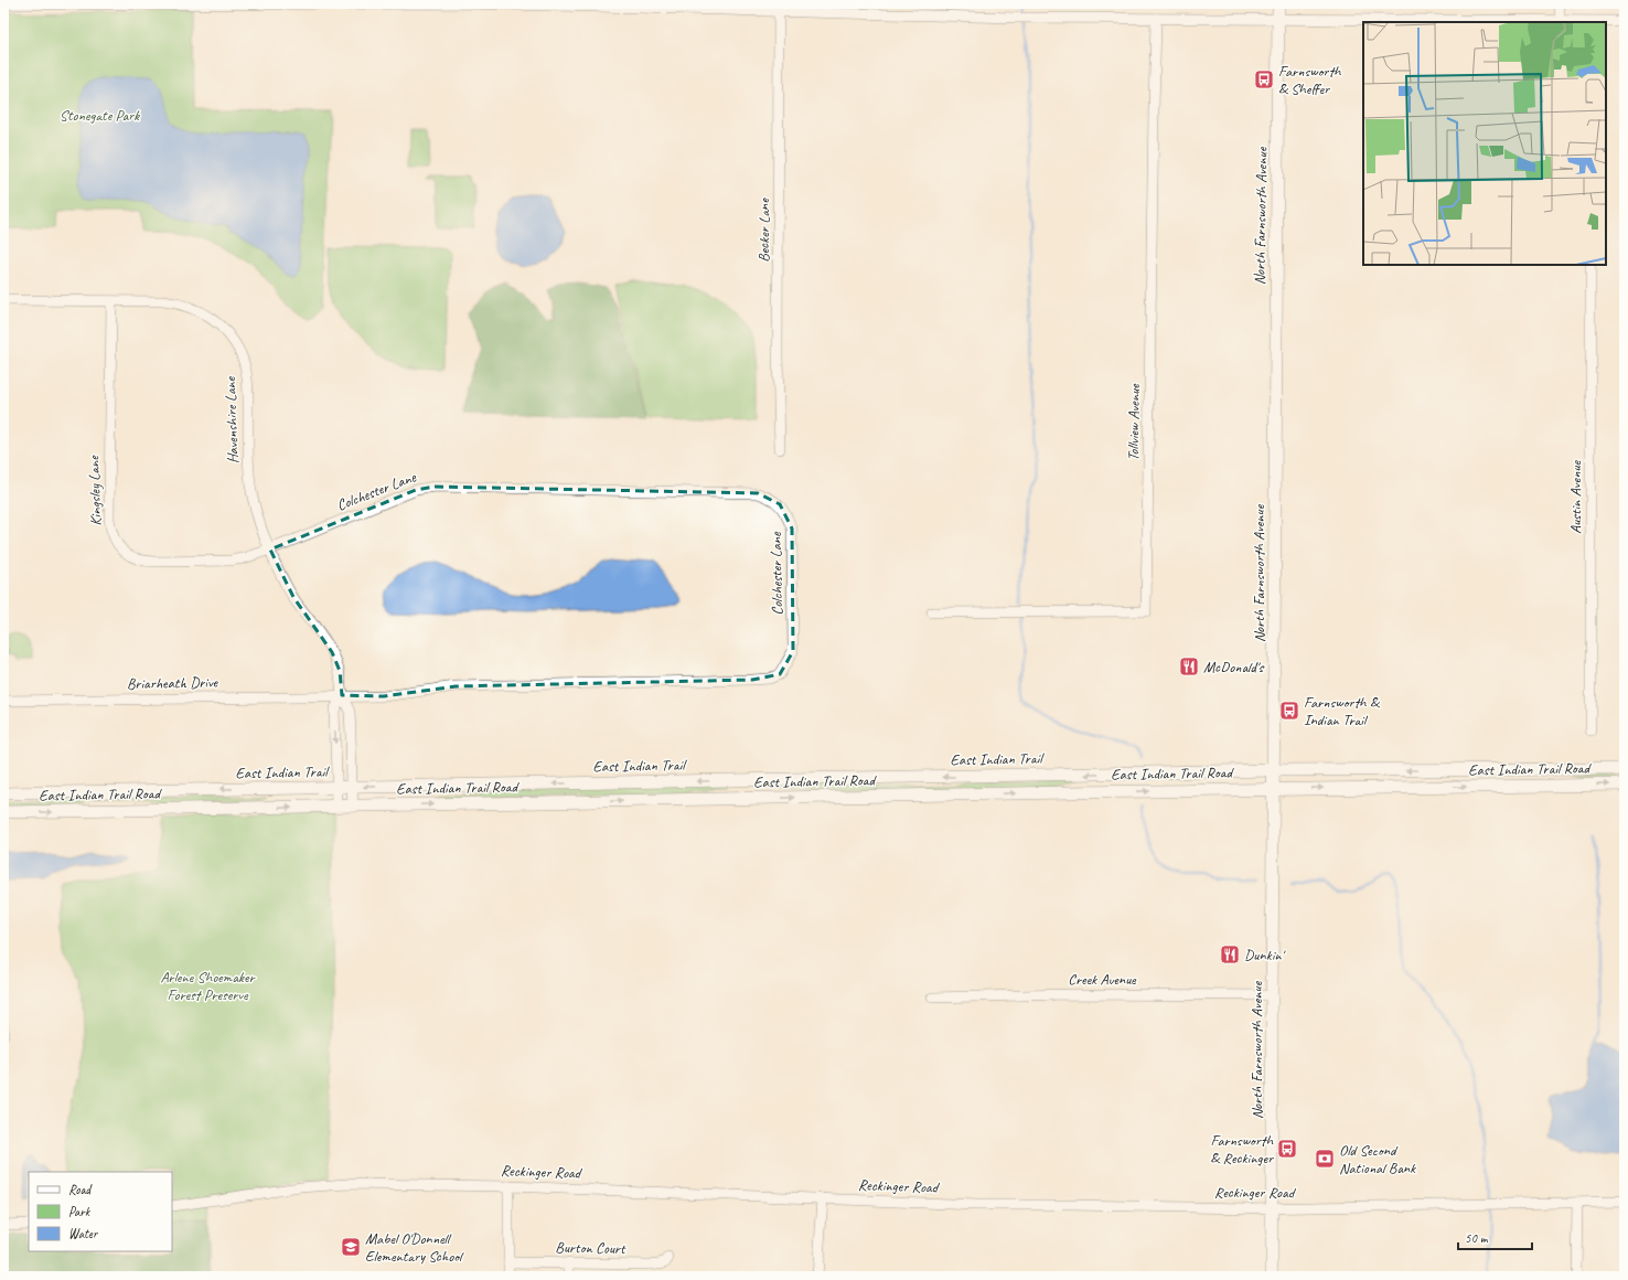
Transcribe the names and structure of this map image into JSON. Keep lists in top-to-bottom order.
{
  "streets": {
    "main road": ["North Farnsworth Avenue", "East Indian Trail", "East Indian Trail Road"],
    "street": [
      "Becker Lane",
      "Havenshire Lane",
      "Tollview Avenue",
      "Kingsley Lane",
      "Colchester Lane",
      "Austin Avenue",
      "Briarheath Drive",
      "Creek Avenue",
      "Reckinger Road",
      "Burton Court"
    ]
  },
  "crossings": [
    ["North Farnsworth Avenue", "East Indian Trail"],
    ["North Farnsworth Avenue", "East Indian Trail Road"],
    ["North Farnsworth Avenue", "Creek Avenue"],
    ["North Farnsworth Avenue", "Reckinger Road"],
    ["Havenshire Lane", "Kingsley Lane"],
    ["Havenshire Lane", "Colchester Lane"],
    ["Havenshire Lane", "Briarheath Drive"],
    ["Havenshire Lane", "East Indian Trail"],
    ["Havenshire Lane", "East Indian Trail Road"],
    ["Kingsley Lane", "Colchester Lane"],
    ["Colchester Lane", "Briarheath Drive"],
    ["East Indian Trail", "East Indian Trail Road"]
  ],
  "one_way": ["East Indian Trail"],
  "parks": ["Stonegate Park", "Arlene Shoemaker Forest Preserve"],
  "places": {
    "bus stop": ["Farnsworth & Sheffer", "Farnsworth & Indian Trail", "Farnsworth & Reckinger"],
    "restaurant": ["McDonald's", "Dunkin'"],
    "bank": ["Old Second National Bank"],
    "school or university": ["Mabel O'Donnell Elementary School"]
  },
  "legend": ["Road", "Park", "Water"],
  "scale_bar": "50 m"
}
